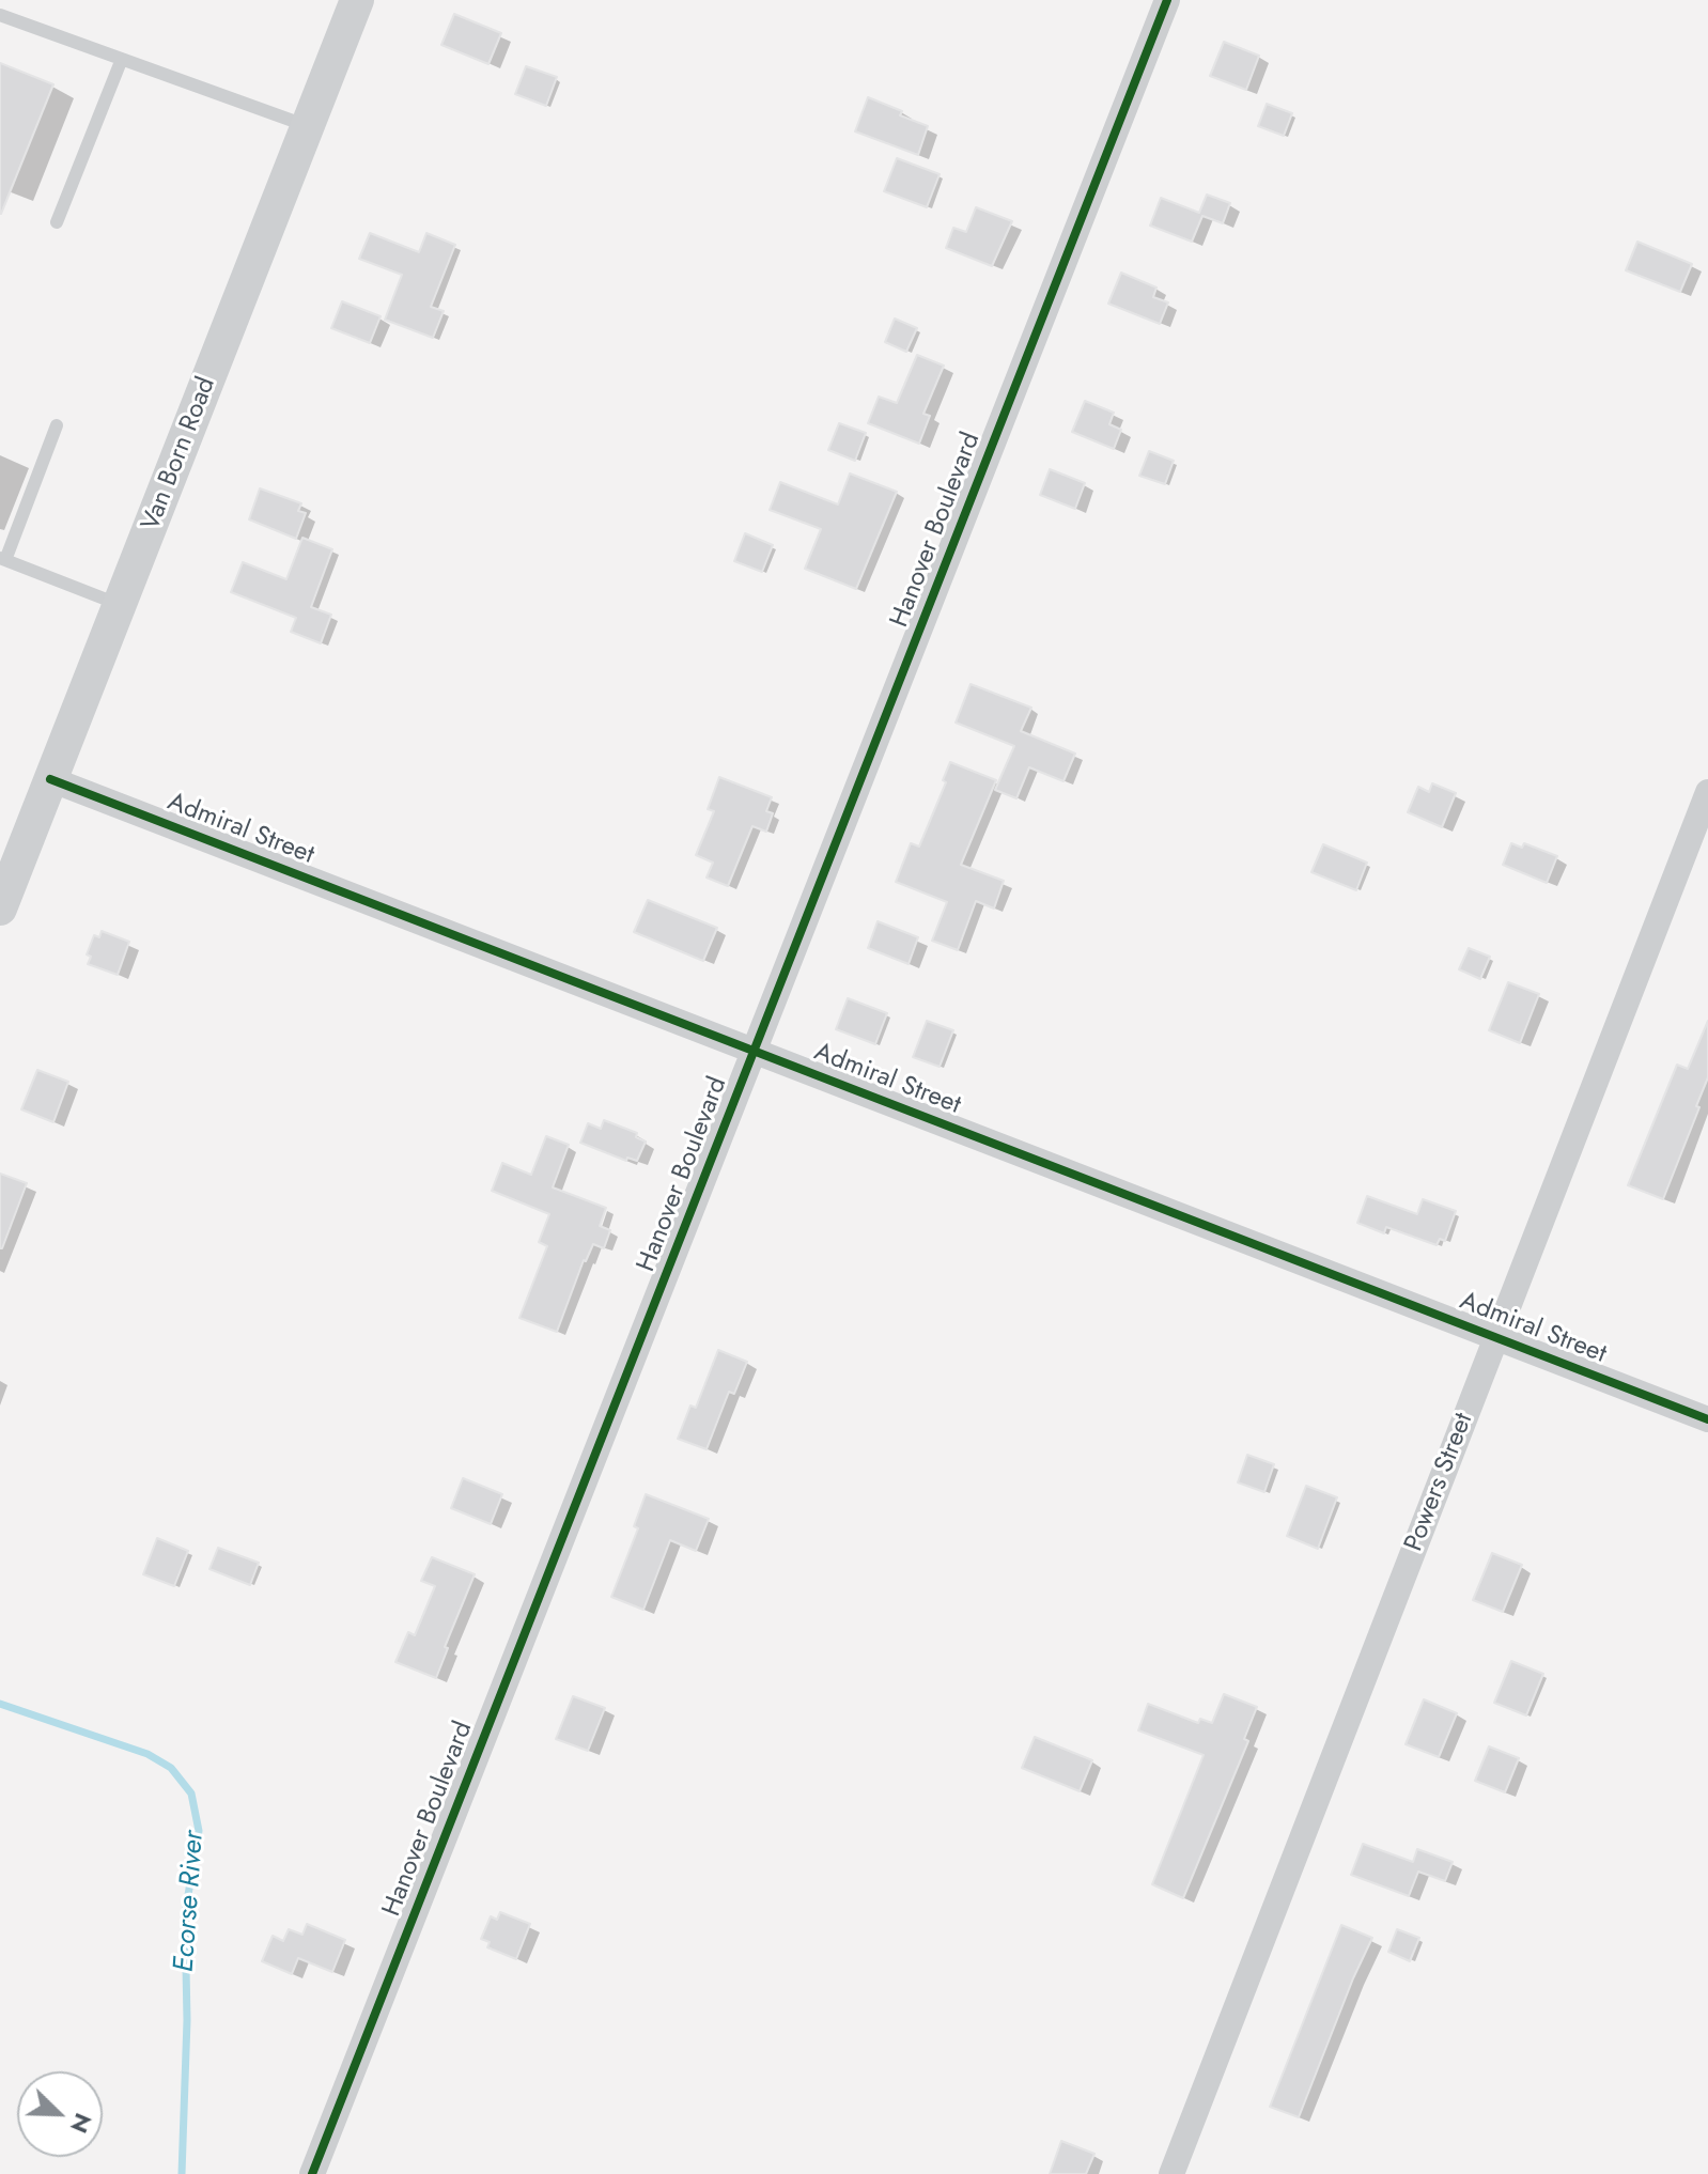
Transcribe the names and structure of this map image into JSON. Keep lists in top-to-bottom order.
{
  "streets": {
    "main road": ["Van Born Road"],
    "street": ["Hanover Boulevard", "Admiral Street", "Powers Street"]
  },
  "crossings": [
    ["Van Born Road", "Admiral Street"],
    ["Hanover Boulevard", "Admiral Street"],
    ["Admiral Street", "Powers Street"]
  ],
  "water": ["Ecorse River"],
  "north": "bottom right"
}
